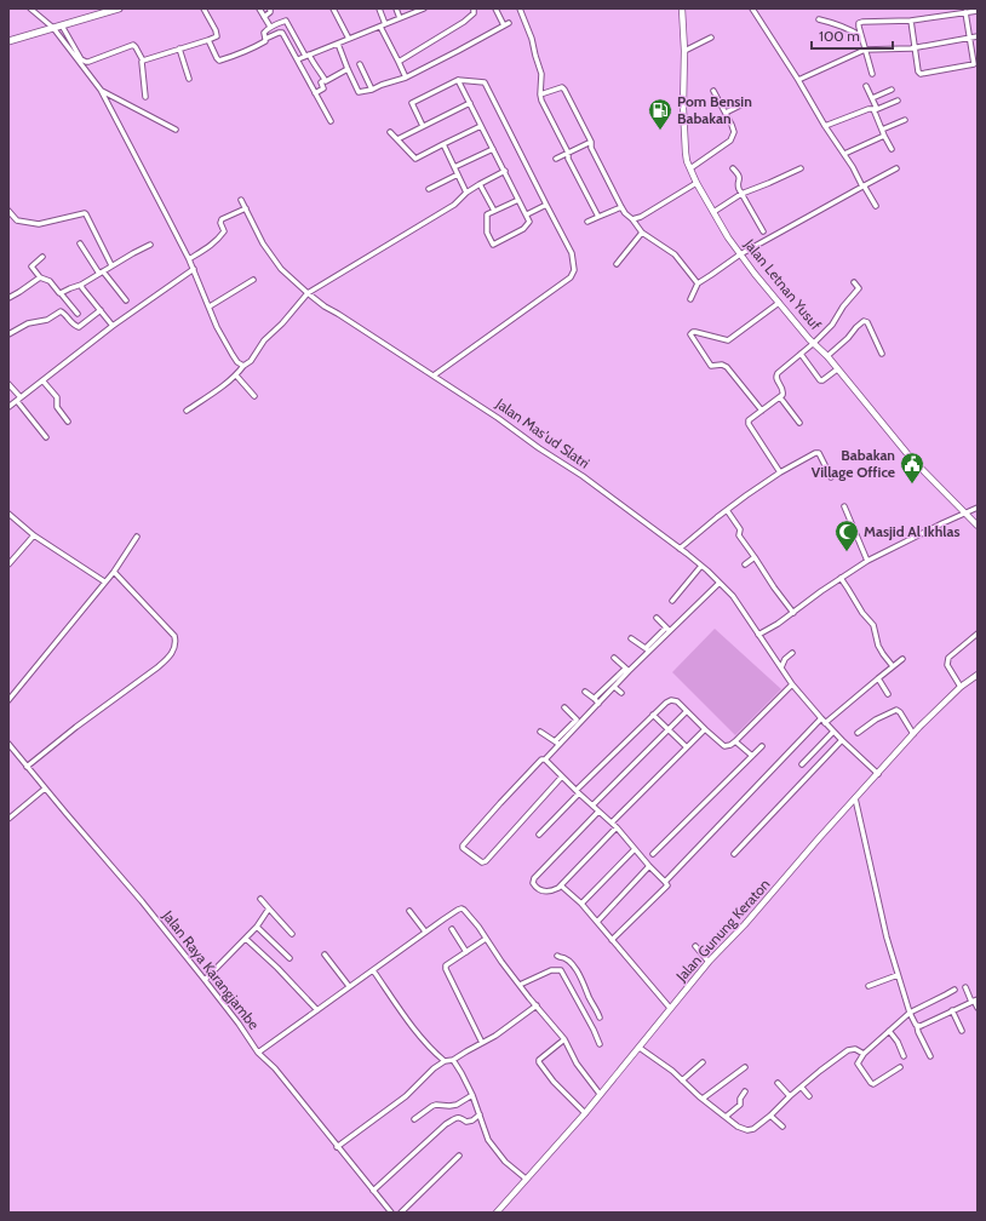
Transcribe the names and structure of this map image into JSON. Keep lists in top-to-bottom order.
{
  "streets": {
    "street": [
      "Jalan Letnan Yusuf",
      "Jalan Mas'ud Slatri",
      "Jalan Gunung Keraton",
      "Jalan Raya Karangjambe"
    ]
  },
  "crossings": [
    ["Jalan Mas'ud Slatri", "Jalan Gunung Keraton"]
  ],
  "places": {
    "fuel station": ["Pom Bensin Babakan"],
    "public building": ["Babakan Village Office"],
    "mosque": ["Masjid Al Ikhlas"]
  },
  "scale_bar": "100 m"
}
